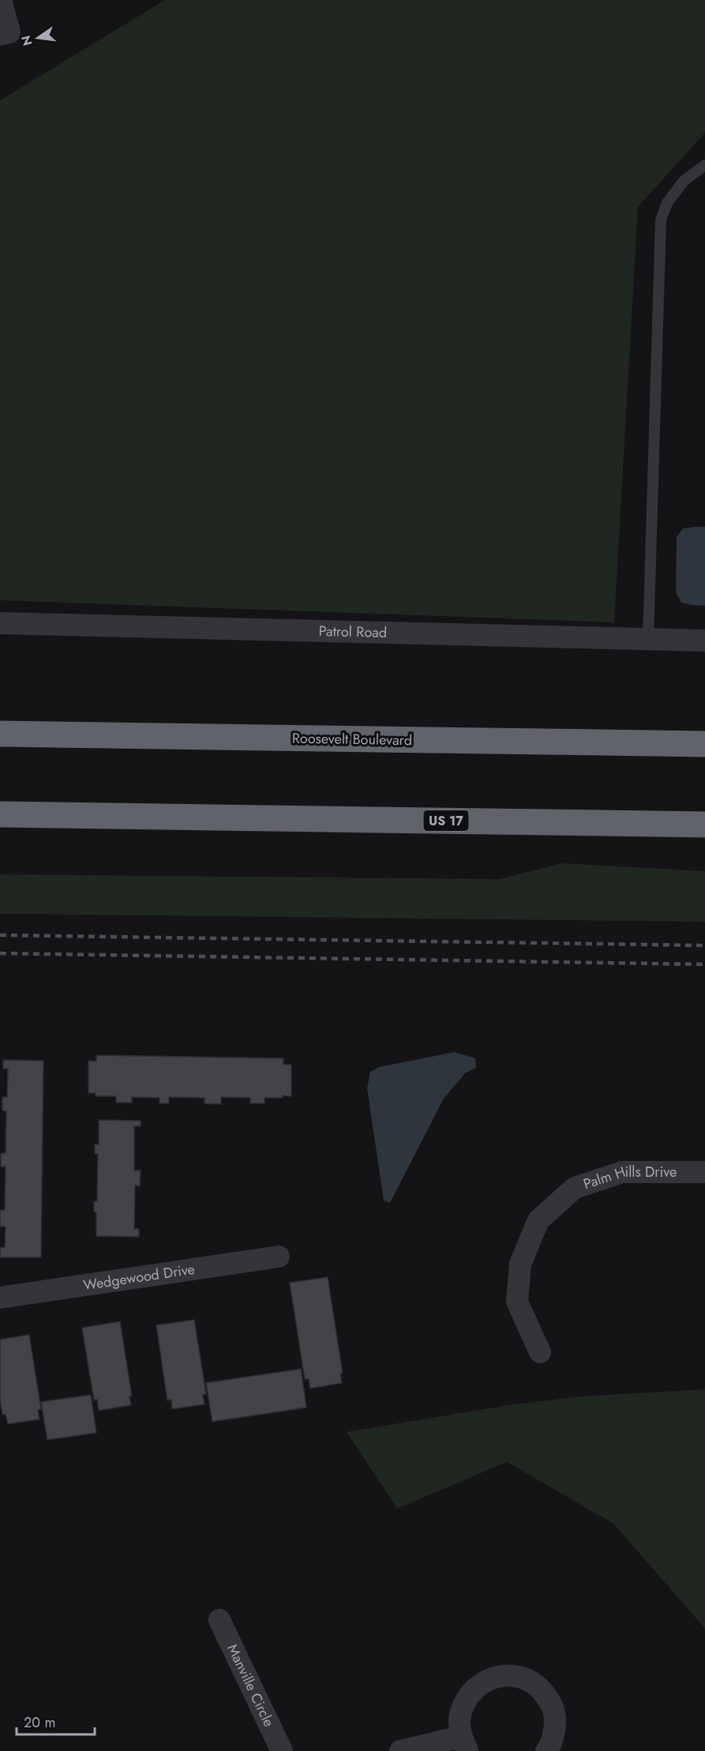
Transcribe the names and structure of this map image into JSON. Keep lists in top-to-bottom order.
{
  "streets": {
    "highway": ["Roosevelt Boulevard", "US 17"],
    "street": [
      "Patrol Road",
      "Palm Hills Drive",
      "Wedgewood Drive",
      "Manville Circle"
    ]
  },
  "scale_bar": "20 m",
  "north": "left"
}
